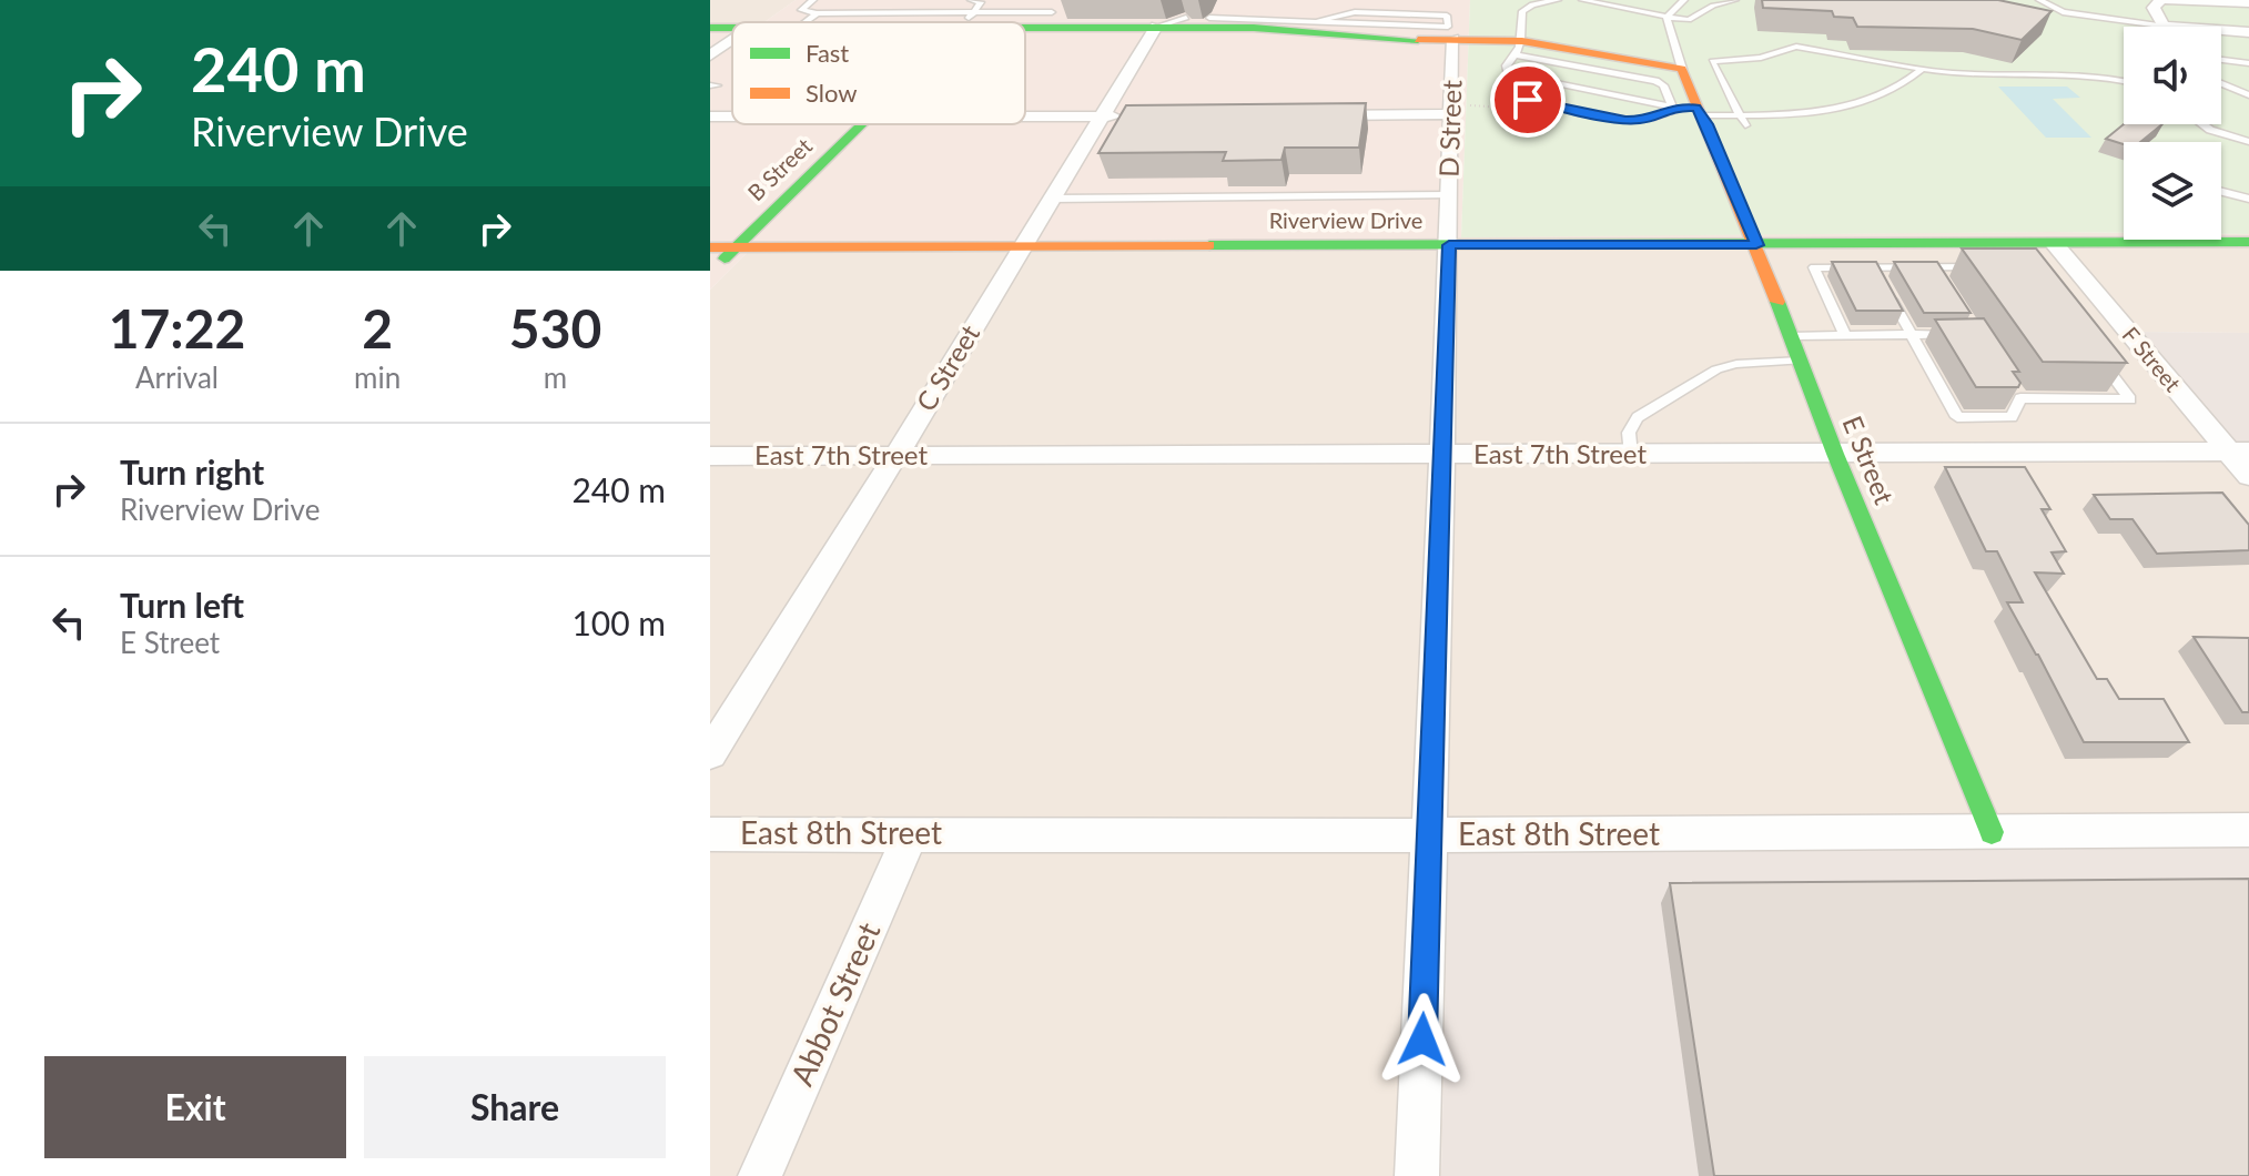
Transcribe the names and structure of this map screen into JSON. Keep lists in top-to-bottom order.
{
  "streets": {
    "street": [
      "D Street",
      "B Street",
      "Riverview Drive",
      "F Street",
      "C Street",
      "East 7th Street",
      "E Street",
      "East 8th Street",
      "Abbot Street"
    ]
  },
  "crossings": [
    ["D Street", "Riverview Drive"],
    ["D Street", "East 7th Street"],
    ["D Street", "East 8th Street"],
    ["B Street", "Riverview Drive"],
    ["Riverview Drive", "F Street"],
    ["Riverview Drive", "C Street"],
    ["Riverview Drive", "E Street"],
    ["F Street", "East 7th Street"],
    ["C Street", "East 7th Street"],
    ["East 7th Street", "E Street"],
    ["E Street", "East 8th Street"],
    ["East 8th Street", "Abbot Street"]
  ],
  "legend": ["Fast", "Slow"],
  "page": {
    "turn": ["240 m", "Riverview Drive"],
    "eta": [
      "17:22",
      "Arrival",
      "2",
      "min",
      "530",
      "m"
    ],
    "list": [
      {
        "name": "Turn right",
        "note": "Riverview Drive",
        "value": "240 m"
      },
      {
        "name": "Turn left",
        "note": "E Street",
        "value": "100 m"
      }
    ],
    "buttons": ["Exit", "Share"]
  }
}
